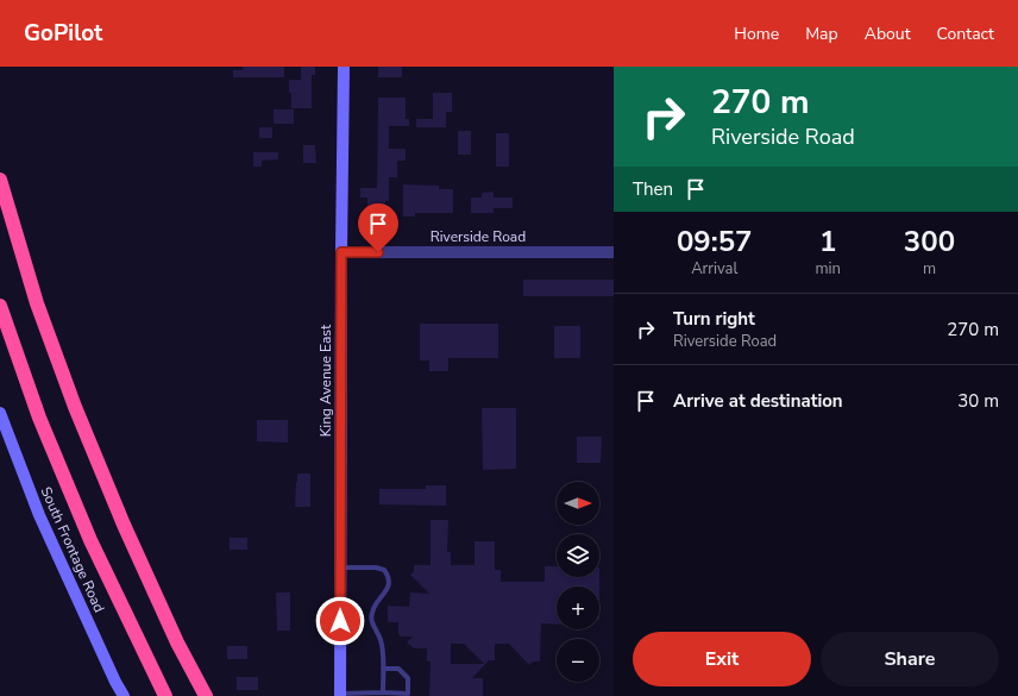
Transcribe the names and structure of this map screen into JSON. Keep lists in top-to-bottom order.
{
  "streets": {
    "main road": ["King Avenue East", "South Frontage Road"],
    "street": ["Riverside Road"]
  },
  "crossings": [
    ["Riverside Road", "King Avenue East"]
  ],
  "north": "right",
  "page": {
    "header": "GoPilot",
    "nav": [
      "Home",
      "Map",
      "About",
      "Contact"
    ],
    "turn": ["270 m", "Riverside Road"],
    "then": "Then",
    "eta": [
      "09:57",
      "Arrival",
      "1",
      "min",
      "300",
      "m"
    ],
    "list": [
      {
        "name": "Turn right",
        "note": "Riverside Road",
        "value": "270 m"
      },
      {
        "name": "Arrive at destination",
        "value": "30 m"
      }
    ],
    "map_buttons": ["+", "−"],
    "buttons": ["Exit", "Share"]
  }
}
